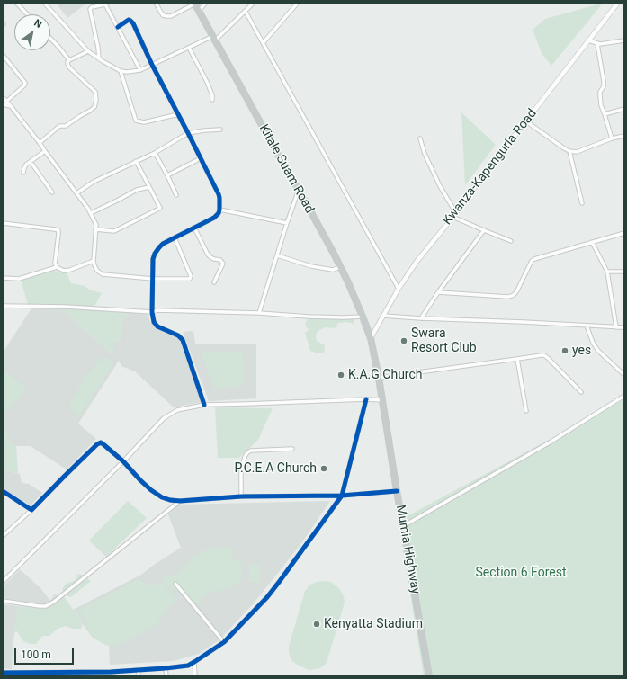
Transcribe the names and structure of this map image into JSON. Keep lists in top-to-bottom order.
{
  "streets": {
    "highway": ["Kitale Suam Road", "Mumia Highway"],
    "street": ["Kwanza-Kapenguria Road"]
  },
  "crossings": [
    ["Kwanza-Kapenguria Road", "Kitale Suam Road"],
    ["Kwanza-Kapenguria Road", "Mumia Highway"],
    ["Kitale Suam Road", "Mumia Highway"]
  ],
  "parks": ["Section 6 Forest"],
  "places": [
    "Swara Resort Club",
    "yes",
    "K.A.G Church",
    "P.C.E.A Church",
    "Kenyatta Stadium"
  ],
  "scale_bar": "100 m",
  "north": "top right"
}
